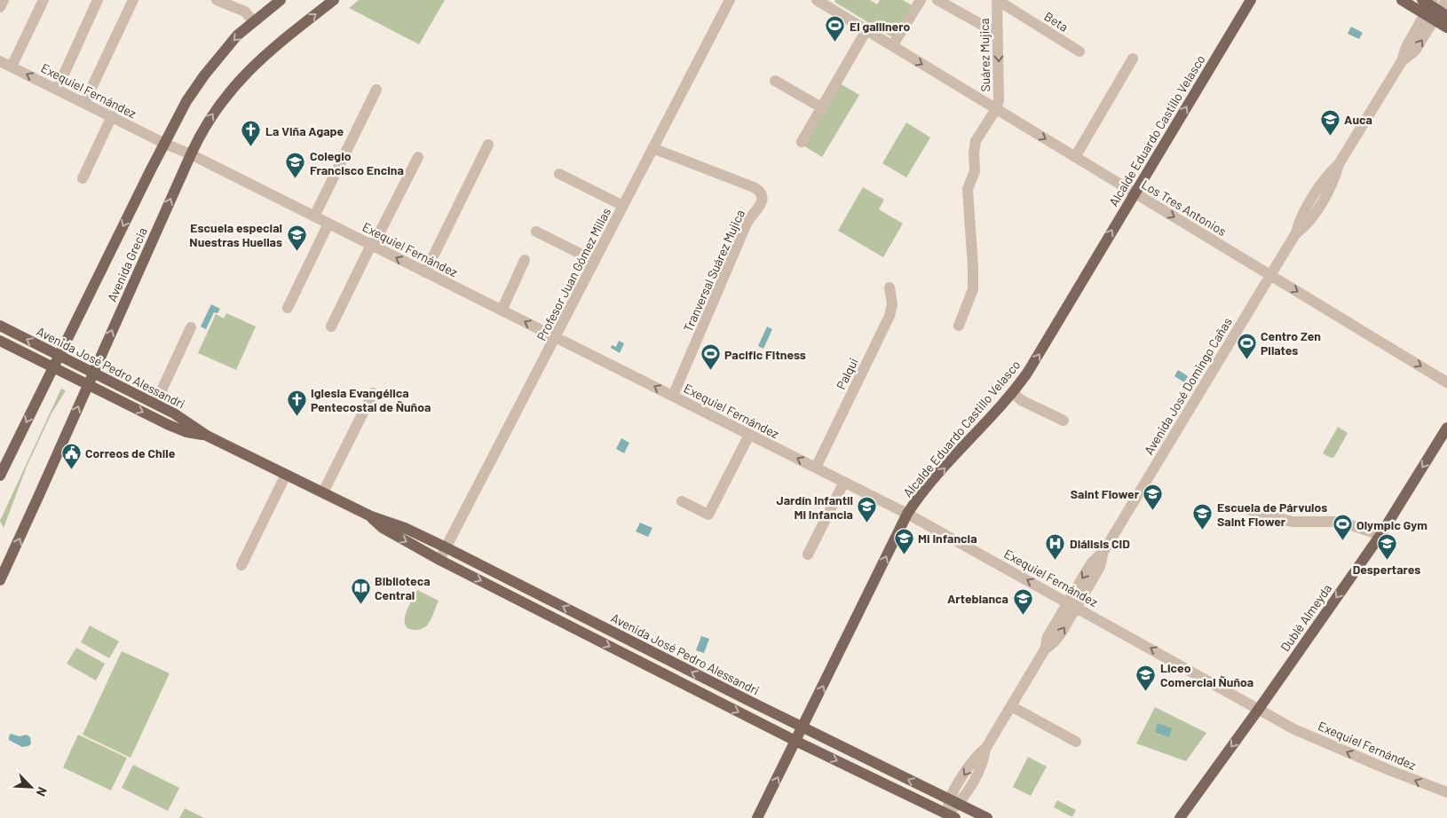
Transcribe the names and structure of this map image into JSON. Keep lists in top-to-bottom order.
{
  "streets": {
    "main road": [
      "Alcalde Eduardo Castillo Velasco",
      "Avenida Grecia",
      "Avenida José Pedro Alessandri",
      "Dublé Almeyda"
    ],
    "street": [
      "Beta",
      "Suárez Mujica",
      "Exequiel Fernández",
      "Los Tres Antonios",
      "Tranversal Suárez Mujica",
      "Profesor Juan Gómez Millas",
      "Palqui",
      "Avenida José Domingo Cañas"
    ]
  },
  "crossings": [
    ["Beta", "Suárez Mujica"],
    ["Suárez Mujica", "Los Tres Antonios"],
    ["Exequiel Fernández", "Alcalde Eduardo Castillo Velasco"],
    ["Exequiel Fernández", "Avenida Grecia"],
    ["Exequiel Fernández", "Tranversal Suárez Mujica"],
    ["Exequiel Fernández", "Profesor Juan Gómez Millas"],
    ["Exequiel Fernández", "Palqui"],
    ["Exequiel Fernández", "Avenida José Domingo Cañas"],
    ["Exequiel Fernández", "Dublé Almeyda"],
    ["Alcalde Eduardo Castillo Velasco", "Los Tres Antonios"],
    ["Alcalde Eduardo Castillo Velasco", "Avenida José Pedro Alessandri"],
    ["Los Tres Antonios", "Avenida José Domingo Cañas"],
    ["Avenida Grecia", "Avenida José Pedro Alessandri"],
    ["Tranversal Suárez Mujica", "Profesor Juan Gómez Millas"],
    ["Profesor Juan Gómez Millas", "Avenida José Pedro Alessandri"],
    ["Avenida José Pedro Alessandri", "Avenida José Domingo Cañas"]
  ],
  "one_way": [
    "Suárez Mujica",
    "Exequiel Fernández",
    "Alcalde Eduardo Castillo Velasco",
    "Los Tres Antonios",
    "Dublé Almeyda"
  ],
  "places": {
    "sports": [
      "El gallinero",
      "Centro Zen Pilates",
      "Pacific Fitness",
      "Olympic Gym"
    ],
    "school or university": [
      "Auca",
      "Colegio Francisco Encina",
      "Escuela especial Nuestras Huellas",
      "Saint Flower",
      "Jardín Infantil Mi Infancia",
      "Escuela de Párvulos Saint Flower",
      "Mi Infancia",
      "Despertares",
      "Artebianca",
      "Liceo Comercial Ñuñoa"
    ],
    "church": ["La Viña Agape", "Iglesia Evangélica Pentecostal de Ñuñoa"],
    "public building": ["Correos de Chile"],
    "hospital": ["Diálisis CID"],
    "library": ["Biblioteca Central"]
  },
  "north": "bottom right"
}
